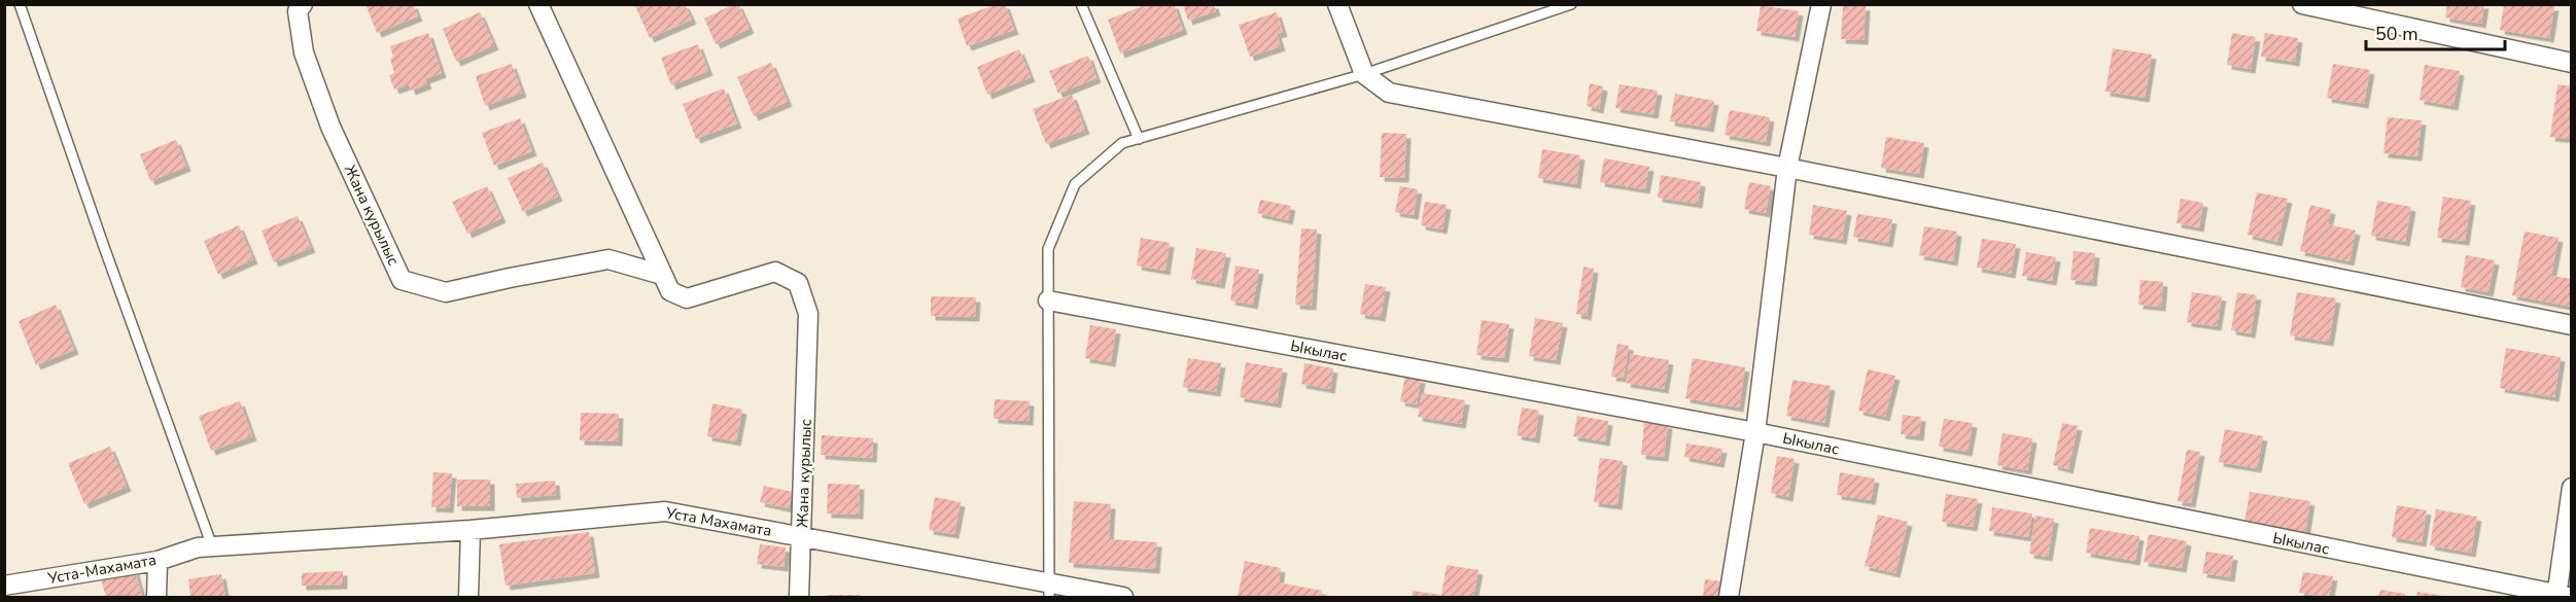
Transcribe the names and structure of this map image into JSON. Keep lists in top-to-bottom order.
{
  "streets": {
    "street": [
      "Жана курылыс",
      "Ыкылас",
      "Уста Махамата",
      "Уста-Махамата"
    ]
  },
  "crossings": [
    ["Жана курылыс", "Уста Махамата"],
    ["Уста Махамата", "Уста-Махамата"]
  ],
  "scale_bar": "50 m"
}
